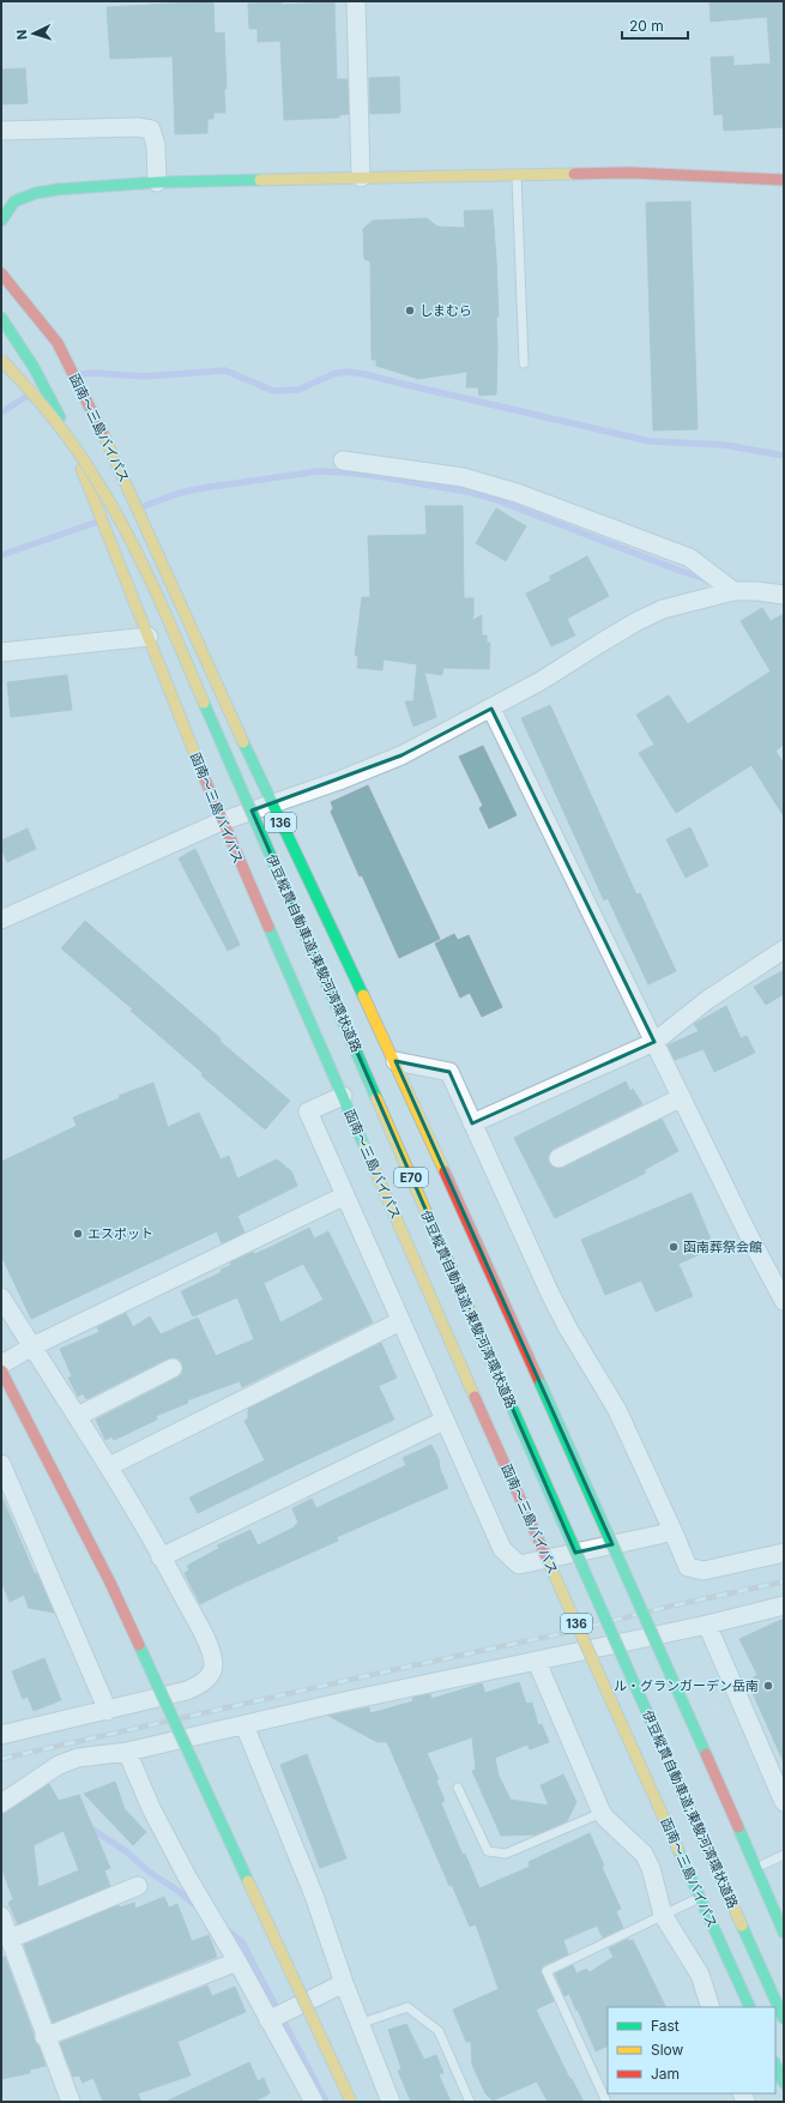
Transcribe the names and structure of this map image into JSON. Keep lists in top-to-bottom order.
{
  "streets": {
    "main road": [
      "函南～三島バイパス",
      "136",
      "伊豆縦貫自動車道;東駿河湾環状道路",
      "E70"
    ]
  },
  "places": [
    "しまむら",
    "エスポット",
    "函南葬祭会館",
    "ル・グランガーデン岳南"
  ],
  "legend": ["Fast", "Slow", "Jam"],
  "scale_bar": "20 m",
  "north": "left"
}
